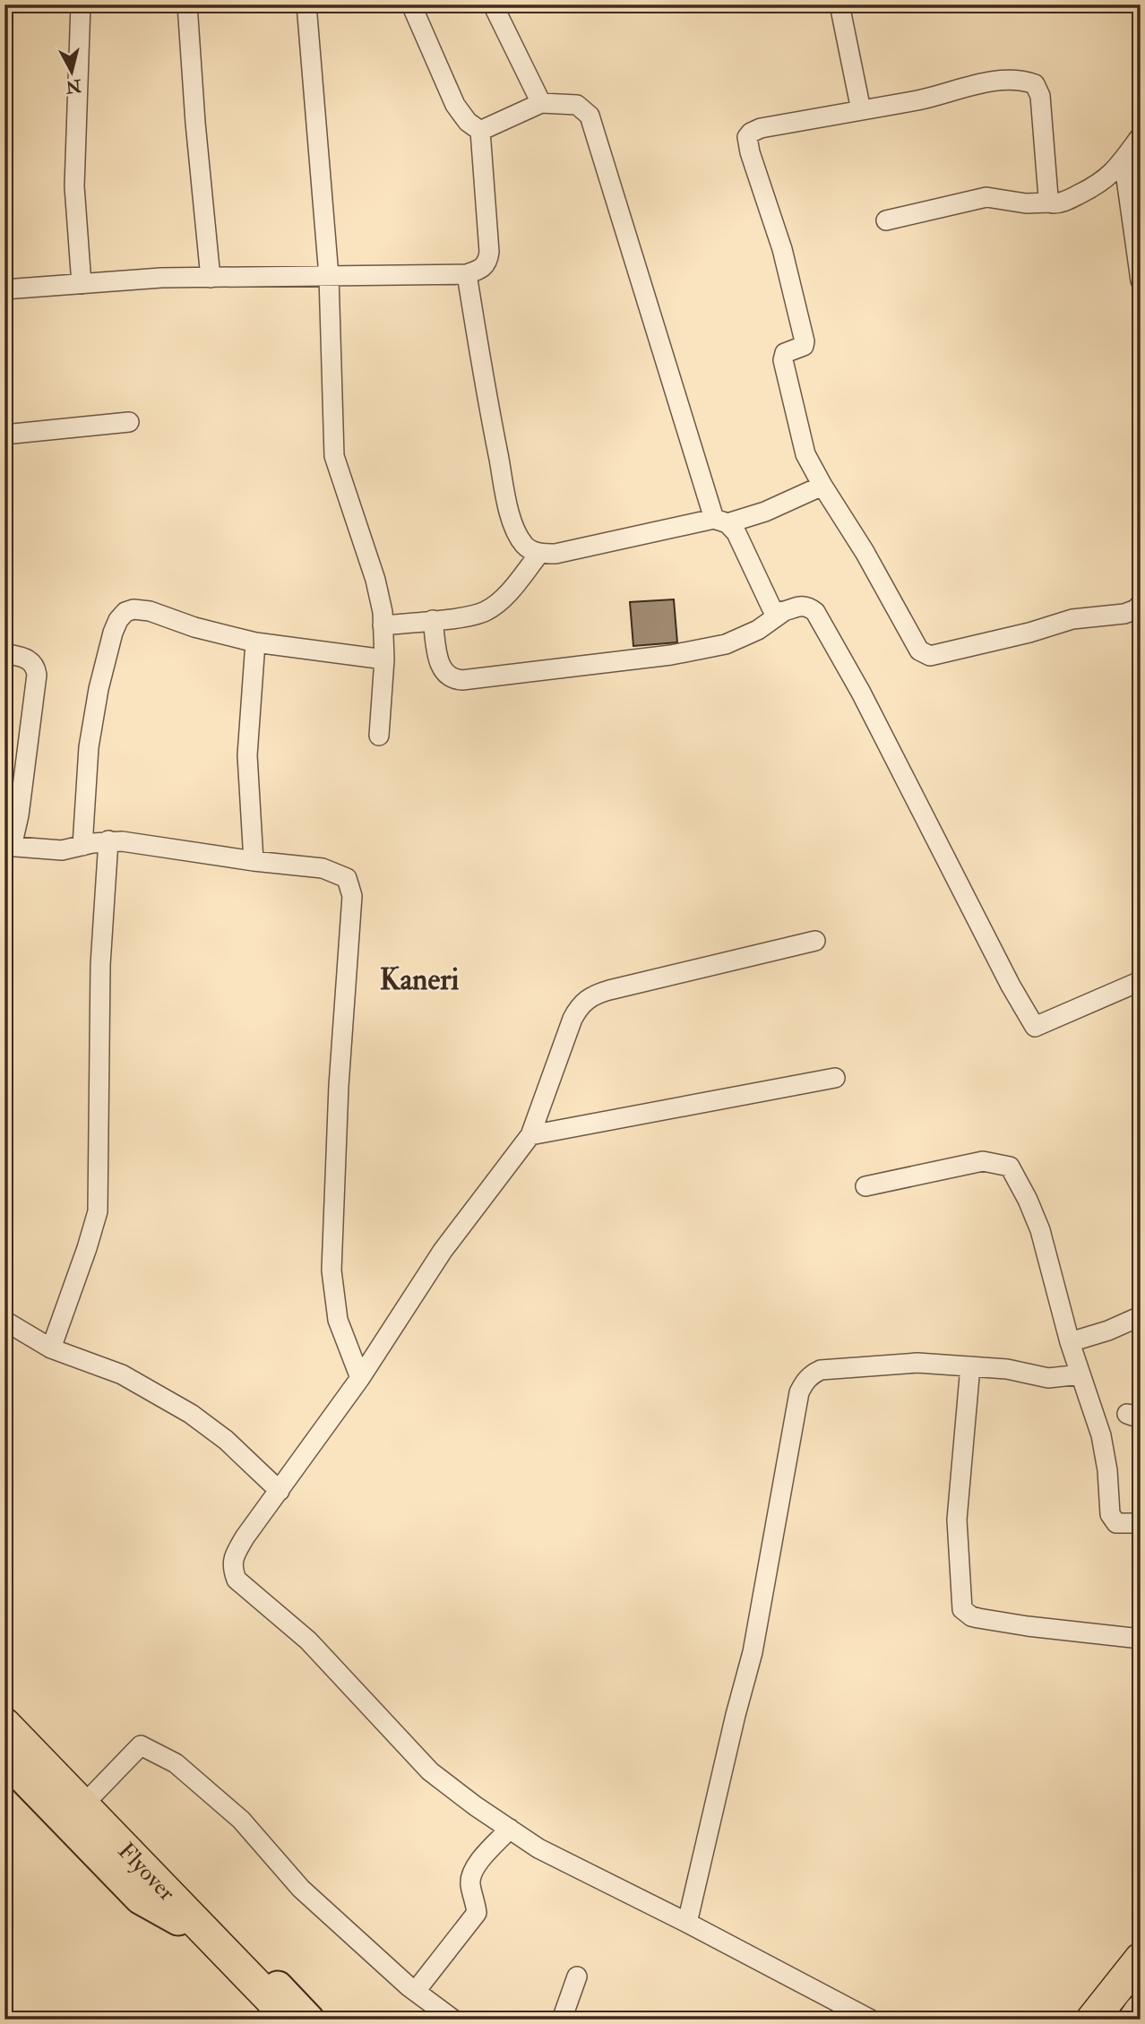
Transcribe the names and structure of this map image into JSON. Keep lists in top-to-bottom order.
{
  "streets": {
    "highway": ["Flyover"]
  },
  "districts": ["Kaneri"],
  "north": "bottom"
}
